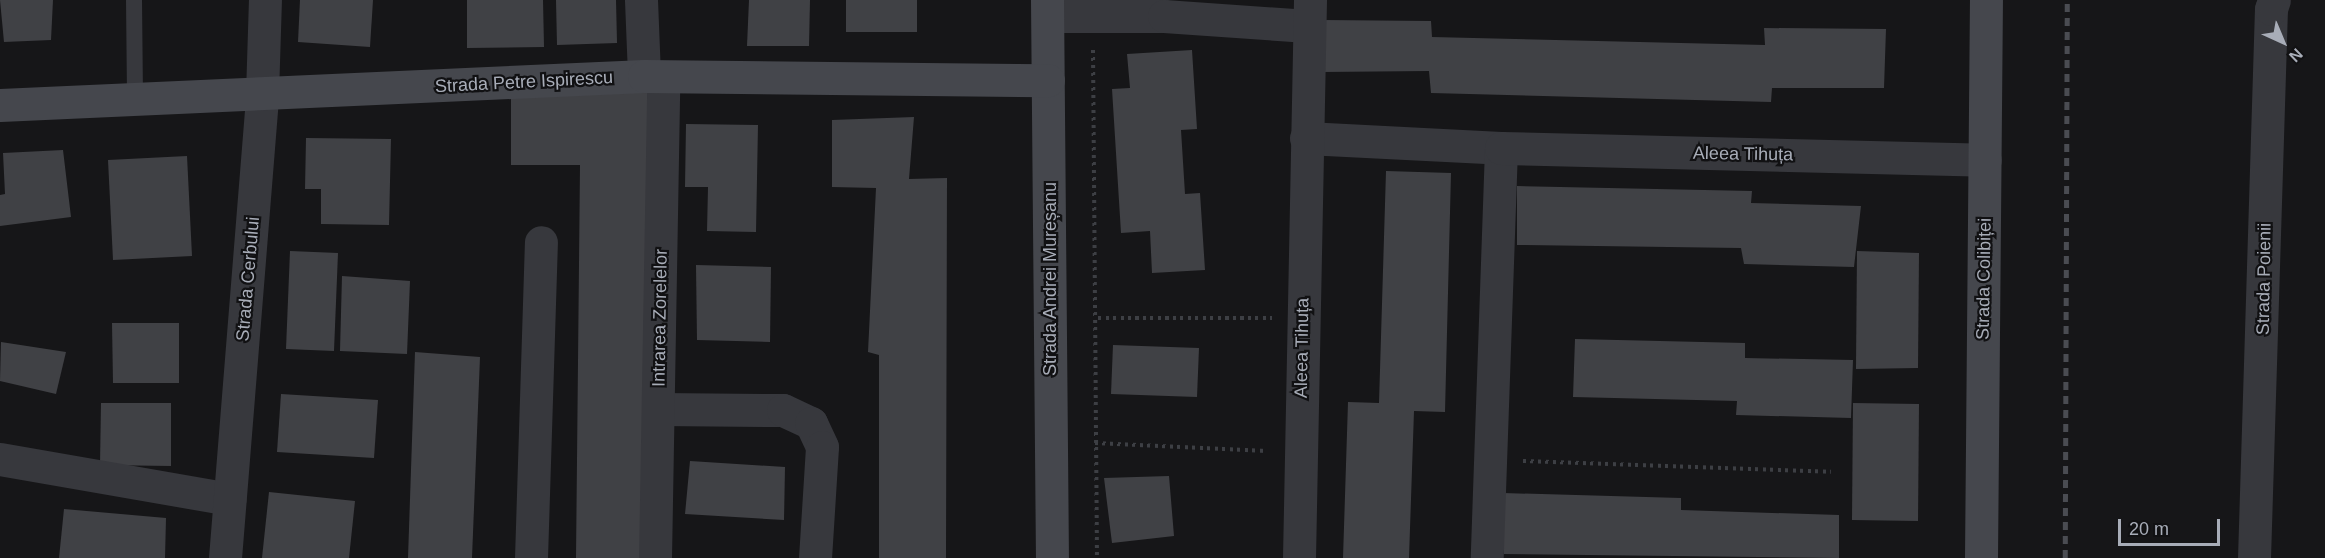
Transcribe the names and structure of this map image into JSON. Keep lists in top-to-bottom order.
{
  "streets": {
    "street": [
      "Strada Petre Ispirescu",
      "Aleea Tihuța",
      "Strada Cerbului",
      "Strada Andrei Mureșanu",
      "Strada Colibiței",
      "Strada Poienii",
      "Intrarea Zorelelor"
    ]
  },
  "crossings": [
    ["Strada Petre Ispirescu", "Strada Cerbului"],
    ["Strada Petre Ispirescu", "Strada Andrei Mureșanu"],
    ["Strada Petre Ispirescu", "Intrarea Zorelelor"],
    ["Aleea Tihuța", "Strada Andrei Mureșanu"],
    ["Aleea Tihuța", "Strada Colibiței"]
  ],
  "scale_bar": "20 m",
  "north": "bottom right"
}
